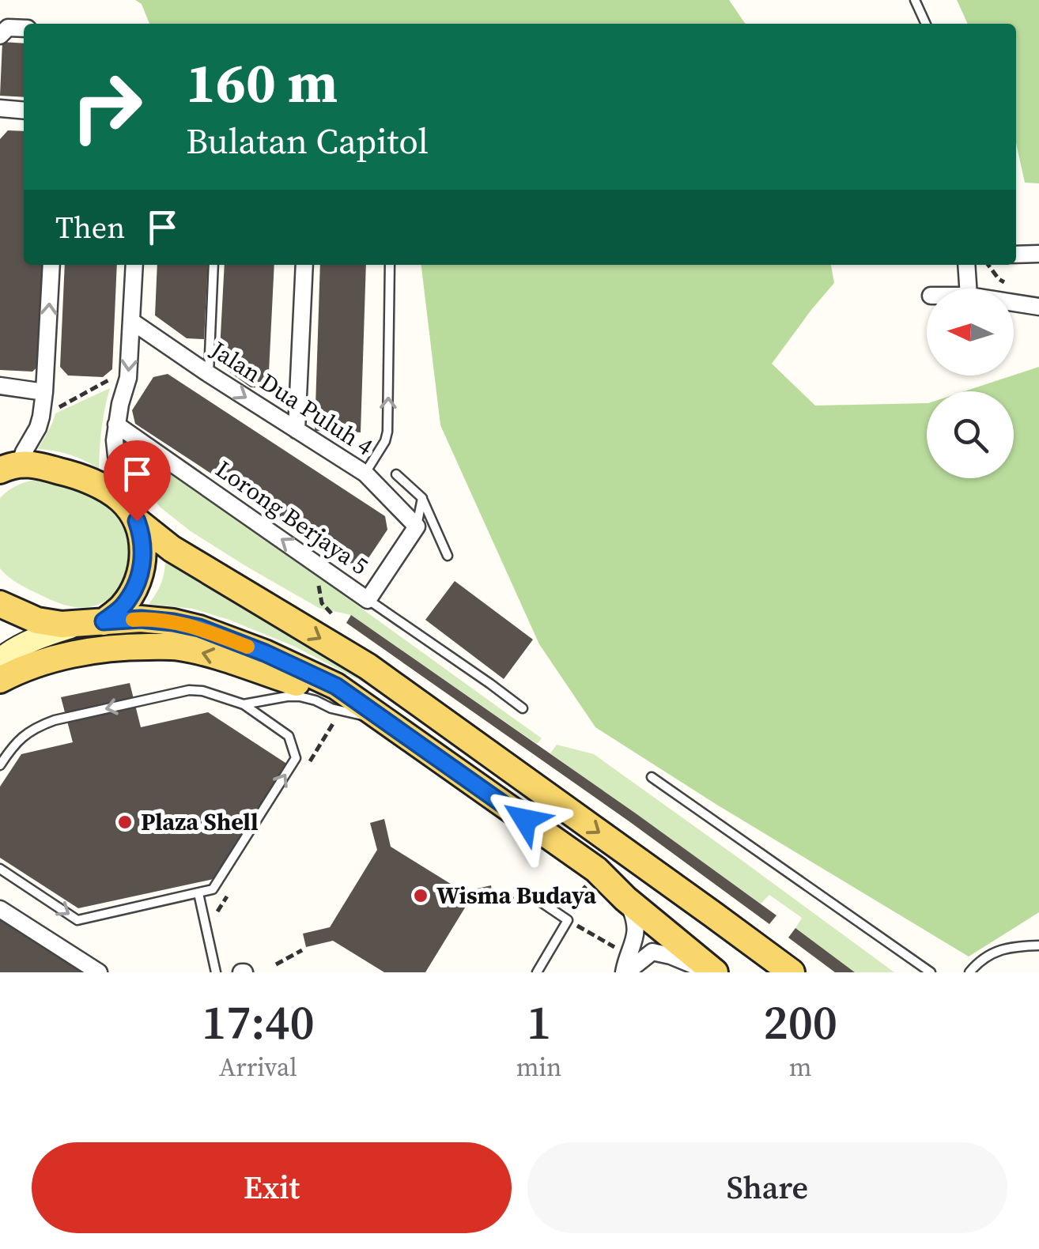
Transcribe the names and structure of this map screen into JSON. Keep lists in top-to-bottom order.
{
  "streets": {
    "street": ["Jalan Dua Puluh 4", "Lorong Berjaya 5"]
  },
  "crossings": [
    ["Jalan Dua Puluh 4", "Lorong Berjaya 5"]
  ],
  "one_way": ["Lorong Berjaya 5"],
  "places": ["Plaza Shell", "Wisma Budaya"],
  "north": "left",
  "page": {
    "turn": ["160 m", "Bulatan Capitol"],
    "then": "Then",
    "eta": [
      "17:40",
      "Arrival",
      "1",
      "min",
      "200",
      "m"
    ],
    "buttons": ["Exit", "Share"]
  }
}
